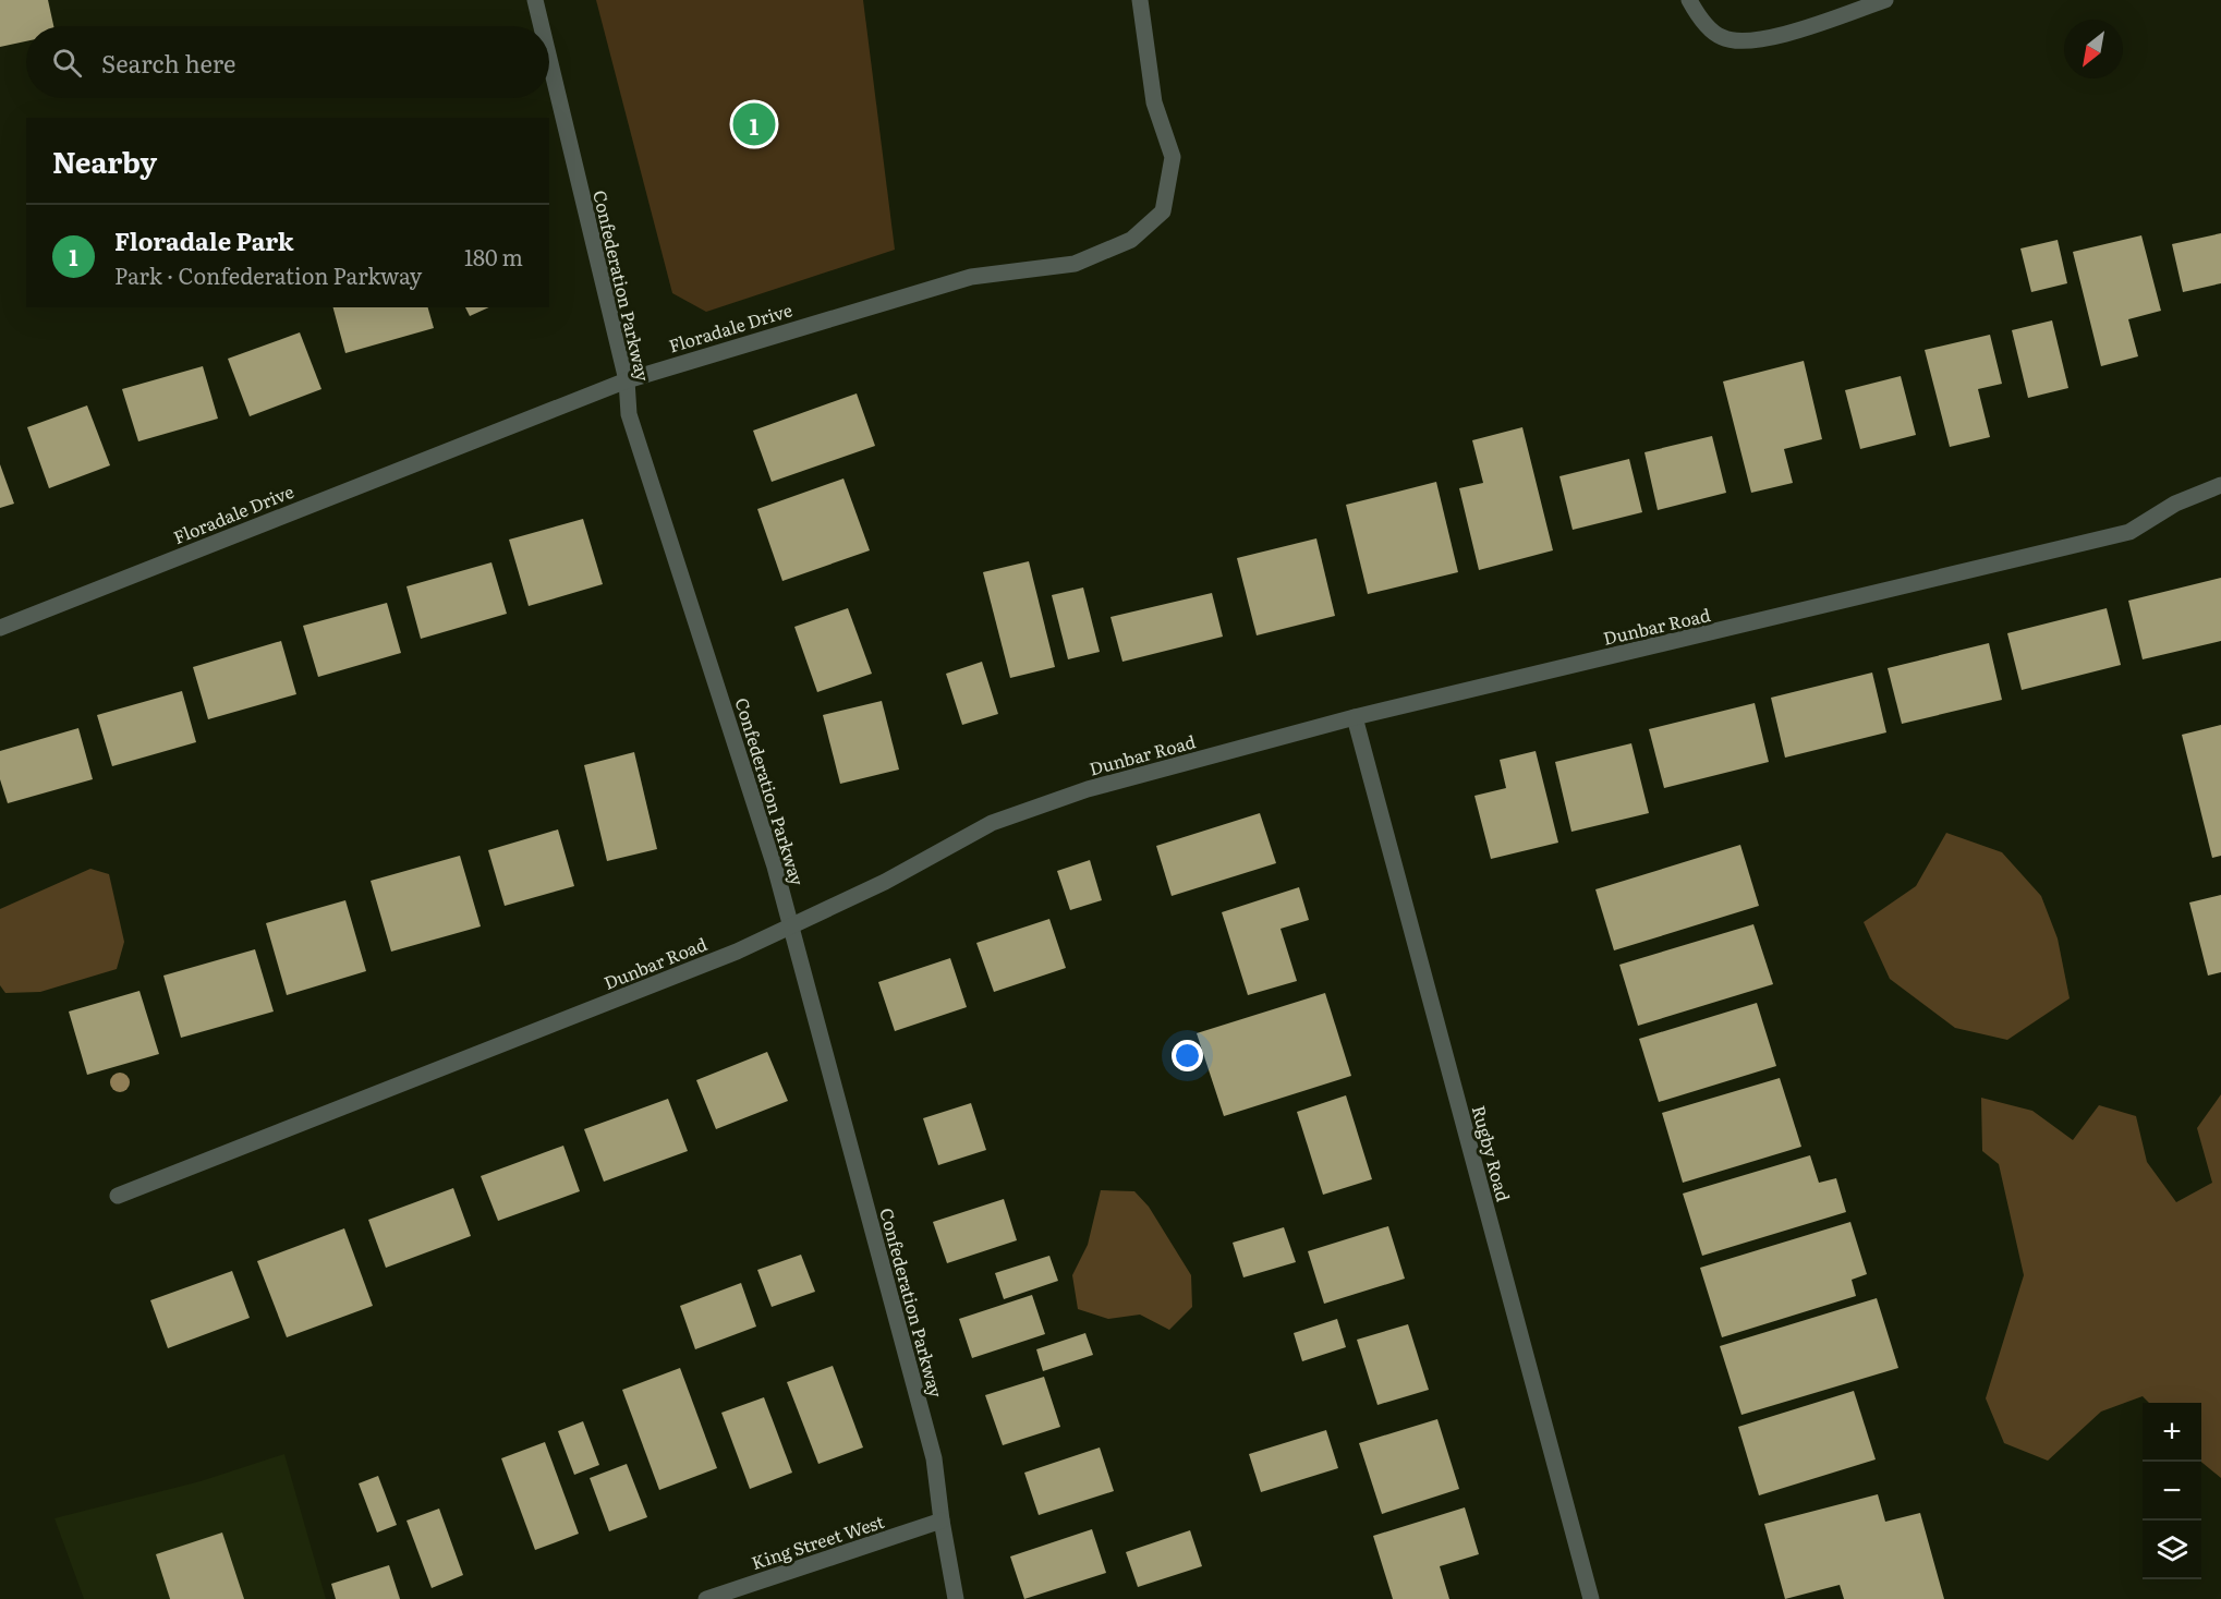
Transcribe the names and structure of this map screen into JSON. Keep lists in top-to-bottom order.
{
  "streets": {
    "street": [
      "Confederation Parkway",
      "Floradale Drive",
      "Dunbar Road",
      "Rugby Road",
      "King Street West"
    ]
  },
  "crossings": [
    ["Confederation Parkway", "Floradale Drive"],
    ["Confederation Parkway", "Dunbar Road"],
    ["Confederation Parkway", "King Street West"],
    ["Dunbar Road", "Rugby Road"]
  ],
  "north": "bottom left",
  "page": {
    "search": "Search here",
    "pins": "1",
    "heading": "Nearby",
    "list": [
      {
        "mark": "1",
        "name": "Floradale Park",
        "note": "Park · Confederation Parkway",
        "value": "180 m"
      }
    ],
    "map_buttons": ["+", "−"]
  }
}
